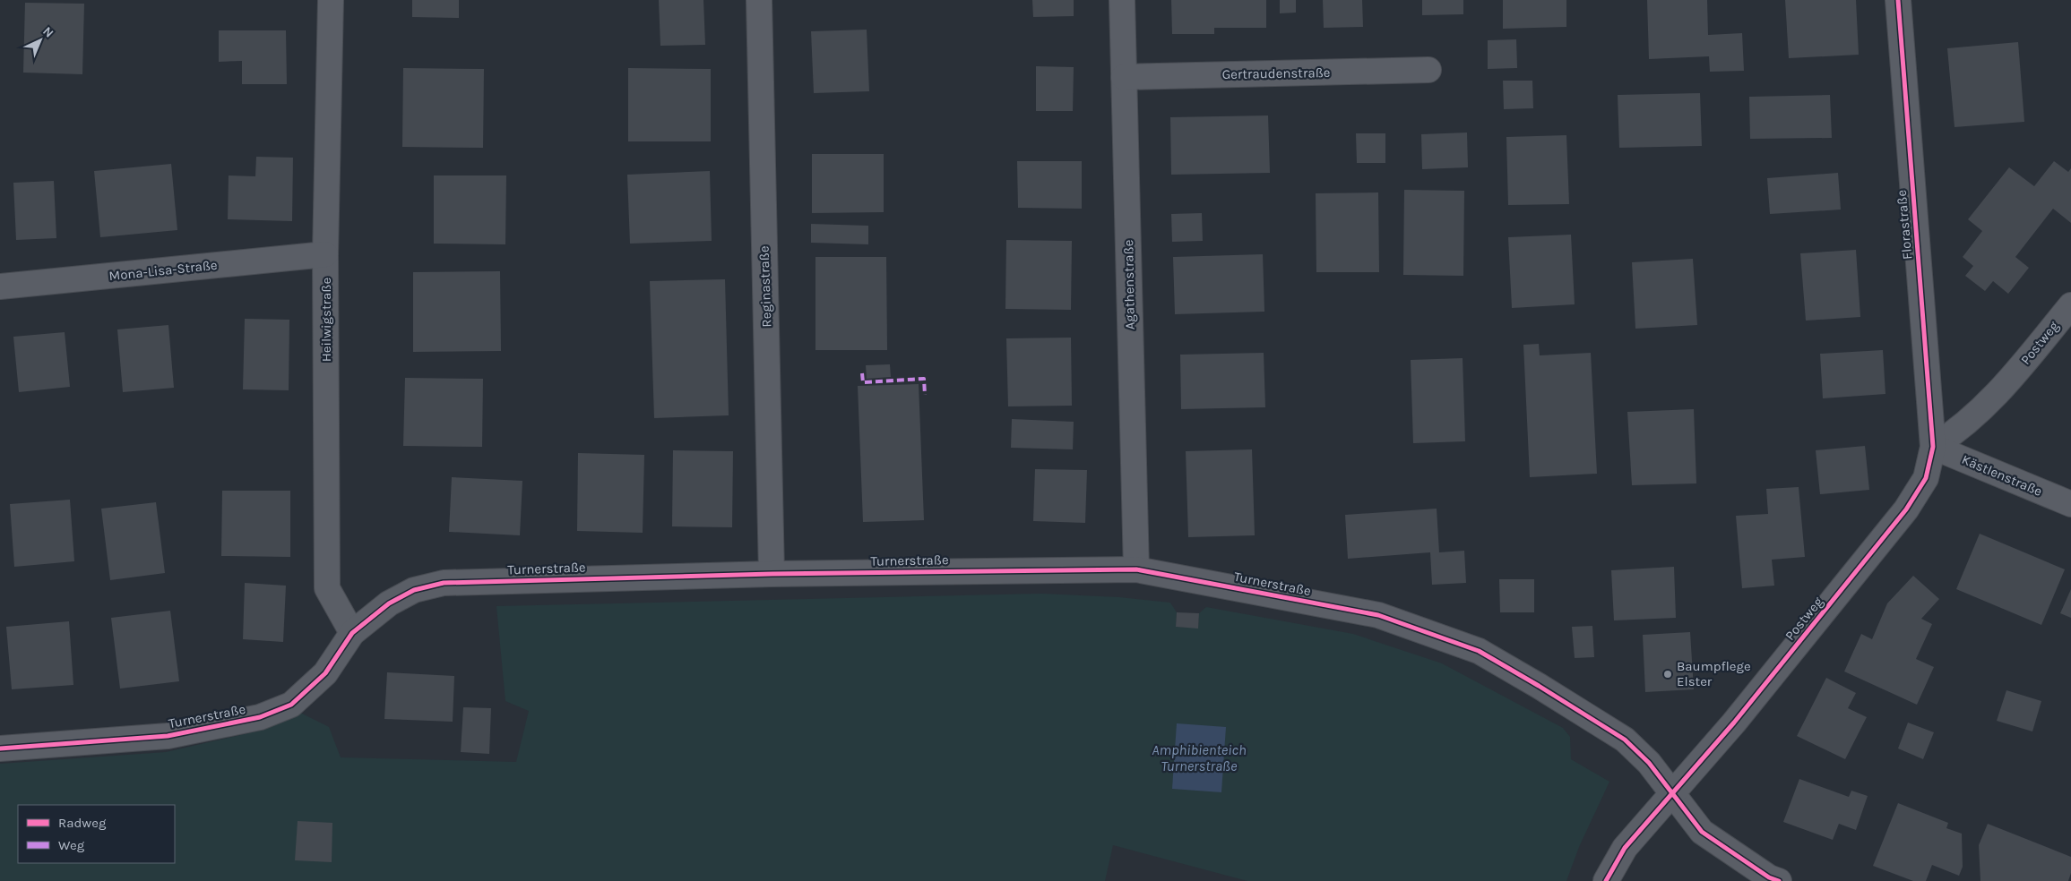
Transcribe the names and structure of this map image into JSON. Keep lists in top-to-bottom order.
{
  "streets": {
    "street": [
      "Gertraudenstraße",
      "Florastraße",
      "Mona-Lisa-Straße",
      "Agathenstraße",
      "Reginastraße",
      "Heilwigstraße",
      "Postweg",
      "Kästlenstraße",
      "Turnerstraße"
    ]
  },
  "crossings": [
    ["Gertraudenstraße", "Agathenstraße"],
    ["Florastraße", "Postweg"],
    ["Florastraße", "Kästlenstraße"],
    ["Mona-Lisa-Straße", "Heilwigstraße"],
    ["Agathenstraße", "Turnerstraße"],
    ["Reginastraße", "Turnerstraße"],
    ["Heilwigstraße", "Turnerstraße"],
    ["Postweg", "Kästlenstraße"],
    ["Postweg", "Turnerstraße"]
  ],
  "water": ["Amphibienteich Turnerstraße"],
  "places": ["Baumpflege Elster"],
  "legend": ["Radweg", "Weg"],
  "north": "top right"
}
